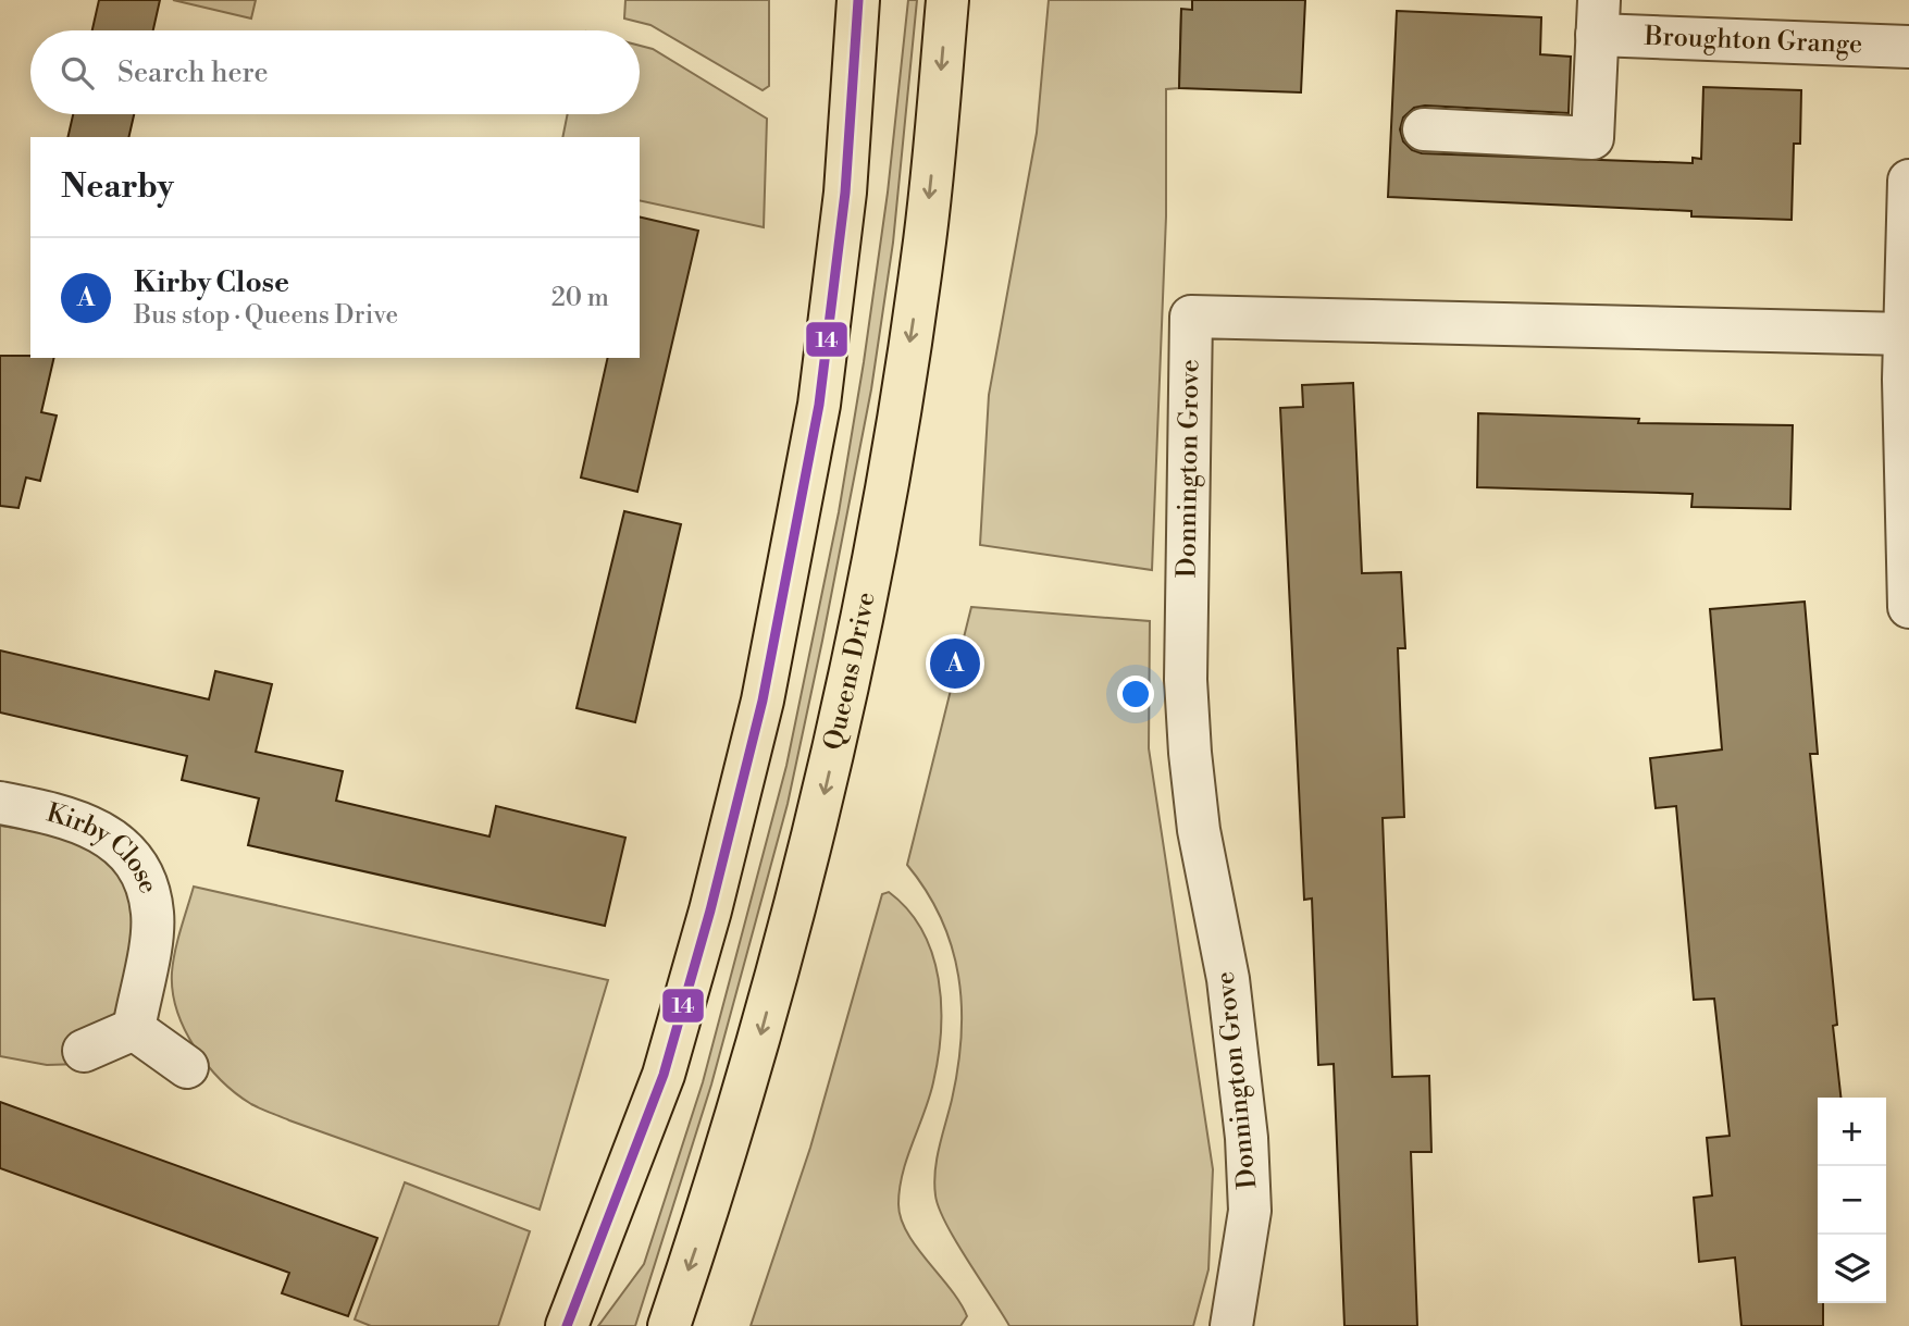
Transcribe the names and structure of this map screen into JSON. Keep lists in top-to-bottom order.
{
  "streets": {
    "main road": ["Queens Drive"],
    "street": ["Broughton Grange", "Donnington Grove", "Kirby Close"]
  },
  "lines": ["transit line 14"],
  "page": {
    "search": "Search here",
    "heading": "Nearby",
    "list": [
      {
        "mark": "A",
        "name": "Kirby Close",
        "note": "Bus stop · Queens Drive",
        "value": "20 m"
      }
    ],
    "pins": "A",
    "map_buttons": ["+", "−"]
  }
}
